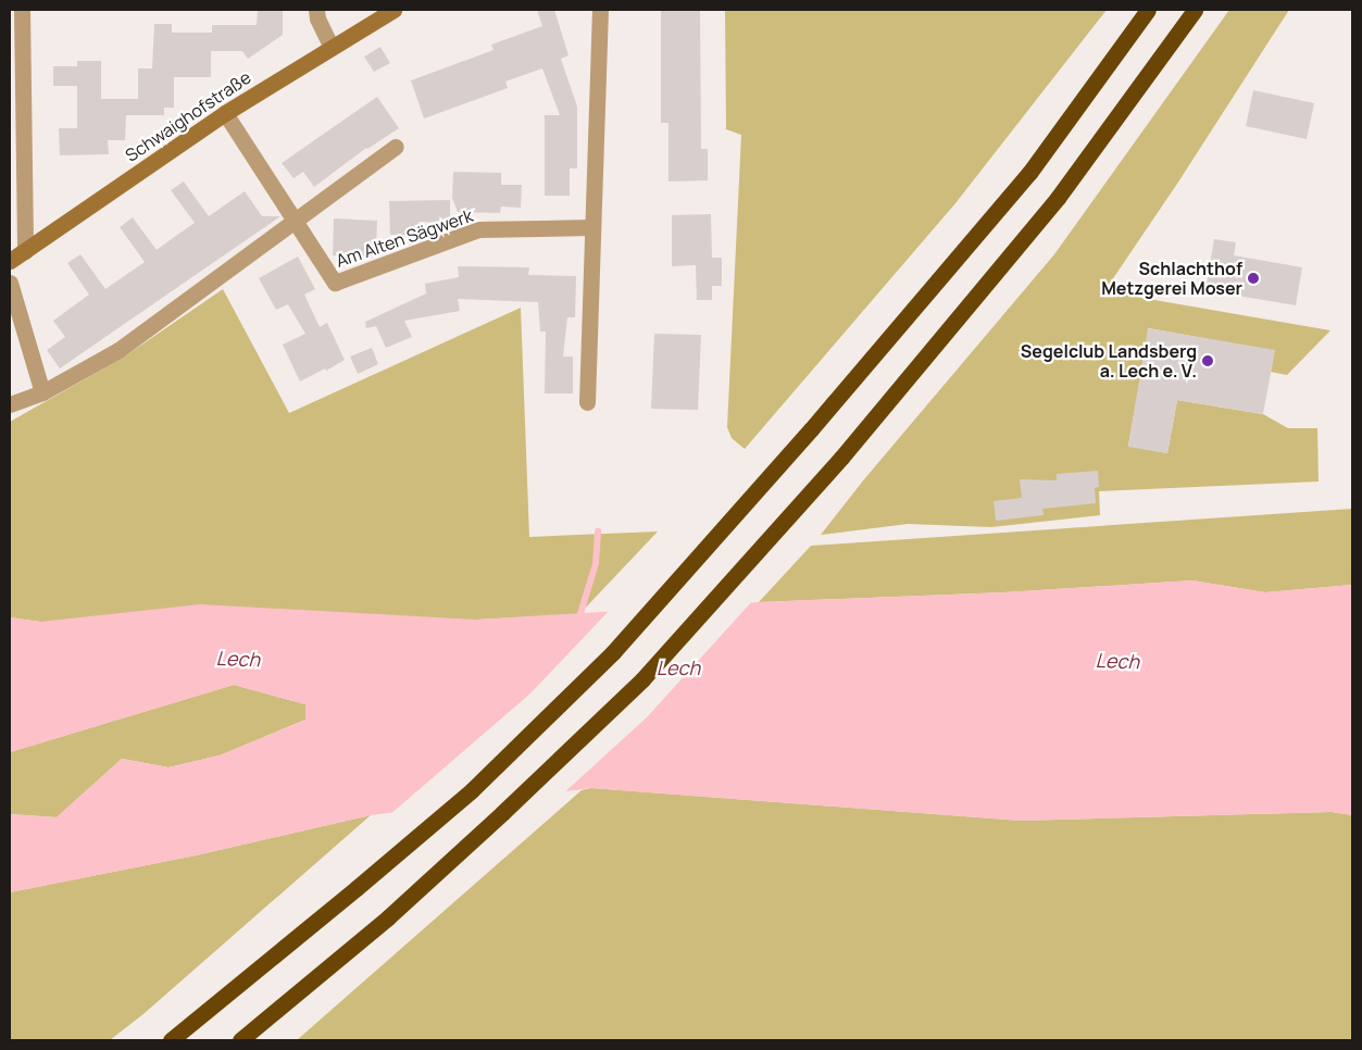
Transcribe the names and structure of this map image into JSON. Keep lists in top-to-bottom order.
{
  "streets": {
    "street": ["Schwaighofstraße", "Am Alten Sägwerk"]
  },
  "crossings": [
    ["Schwaighofstraße", "Am Alten Sägwerk"]
  ],
  "water": ["Lech"],
  "places": ["Schlachthof Metzgerei Moser", "Segelclub Landsberg a. Lech e. V."]
}
